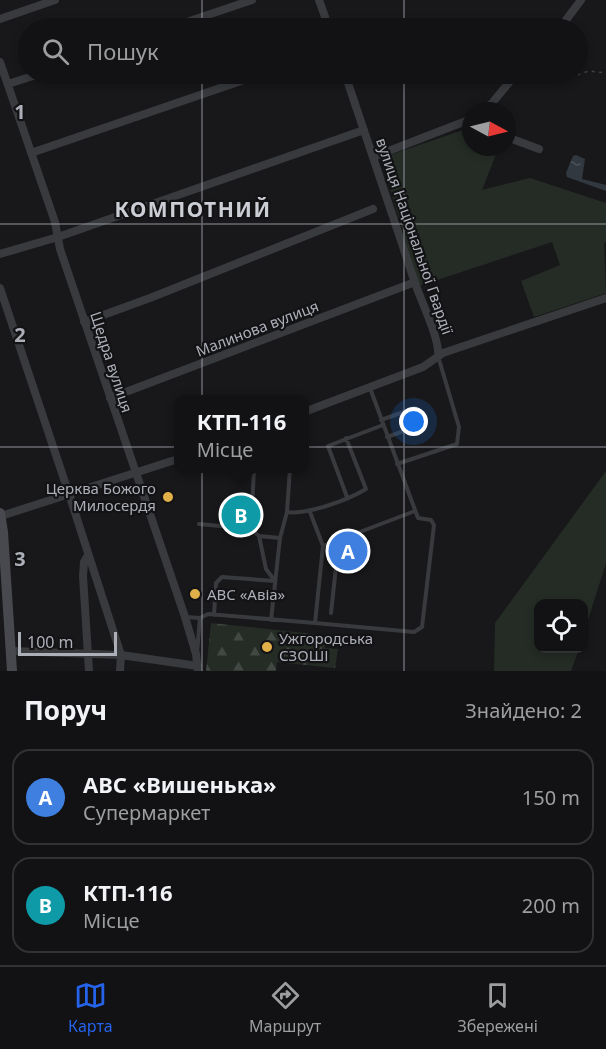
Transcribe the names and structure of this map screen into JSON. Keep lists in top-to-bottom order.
{
  "streets": {
    "street": ["вулиця Національної Гвардії", "Малинова вулиця", "Щедра вулиця"]
  },
  "crossings": [
    ["вулиця Національної Гвардії", "Малинова вулиця"],
    ["Малинова вулиця", "Щедра вулиця"]
  ],
  "districts": ["КОМПОТНИЙ"],
  "places": ["Церква Божого Милосердя", "ABC «Авіа»", "Ужгородська СЗОШІ"],
  "scale_bar": "100 m",
  "north": "right",
  "page": {
    "search": "Пошук",
    "popup": ["КТП-116", "Місце"],
    "pins": ["B", "A"],
    "scale": "100 m",
    "heading": ["Поруч", "Знайдено: 2"],
    "list": [
      {
        "mark": "A",
        "name": "ABC «Вишенька»",
        "note": "Супермаркет",
        "value": "150 m"
      },
      {
        "mark": "B",
        "name": "КТП-116",
        "note": "Місце",
        "value": "200 m"
      }
    ],
    "nav": ["Карта", "Маршрут", "Збережені"]
  },
  "grid": {
    "rows": ["1", "2", "3"]
  }
}
